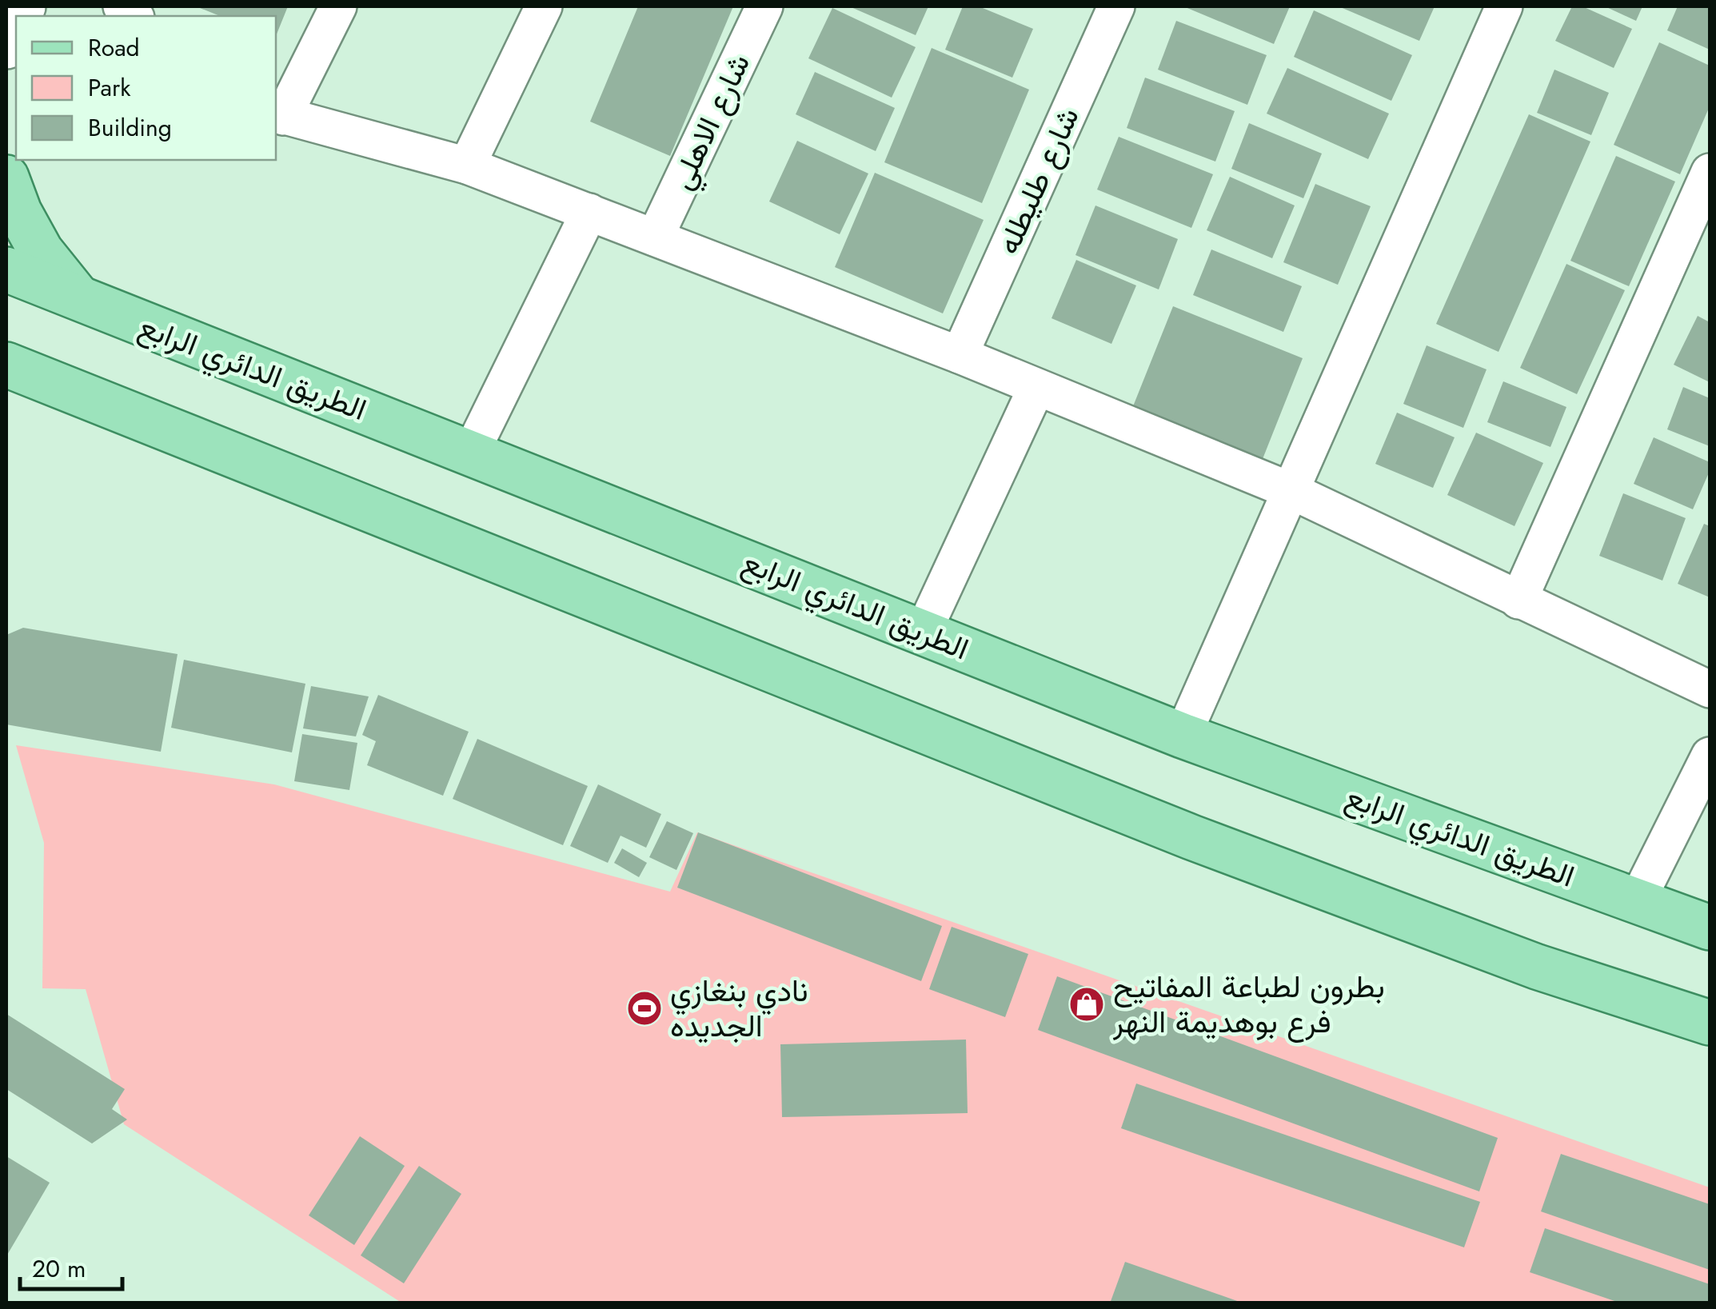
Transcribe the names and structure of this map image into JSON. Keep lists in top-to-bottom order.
{
  "streets": {
    "main road": ["الطريق الدائري الرابع"],
    "street": ["شارع الاهلي", "شارع طليطله"]
  },
  "places": {
    "shop": ["بطرون لطباعة المفاتيح فرع بوهديمة النهر"],
    "sports": ["نادي بنغازي الجديده"]
  },
  "legend": ["Road", "Park", "Building"],
  "scale_bar": "20 m"
}
